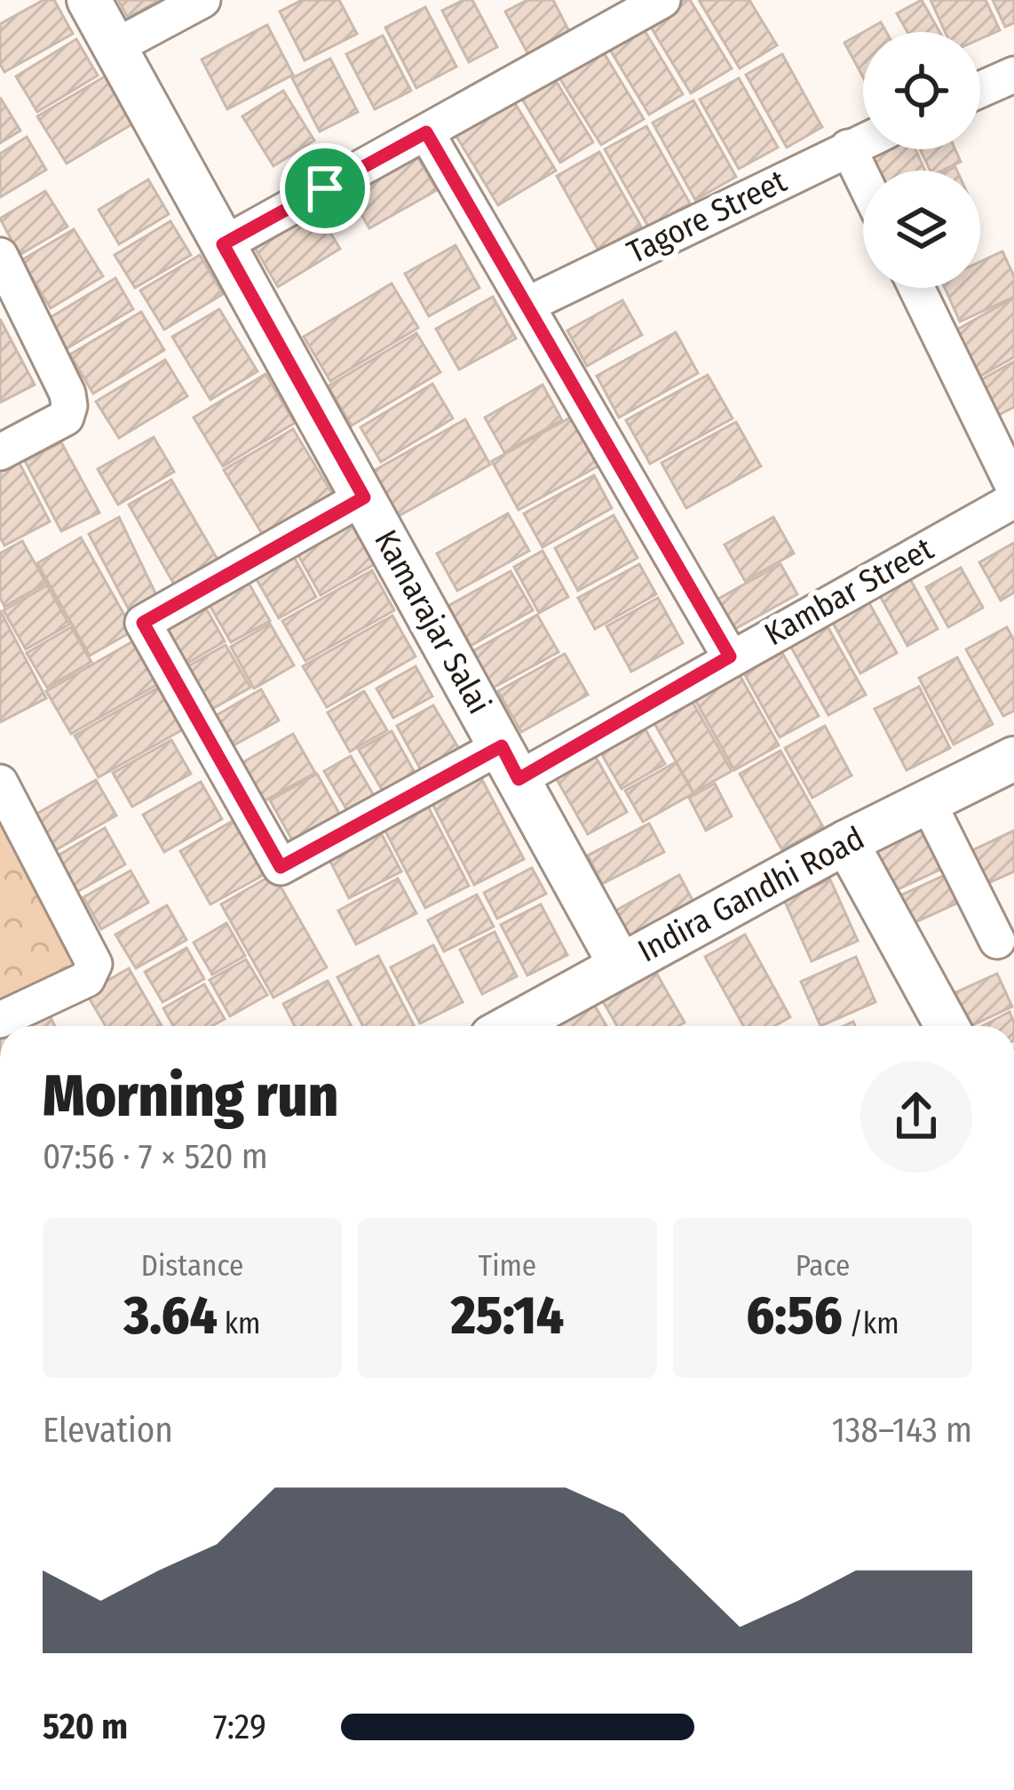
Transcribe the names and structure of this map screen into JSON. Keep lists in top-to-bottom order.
{
  "streets": {
    "street": [
      "Tagore Street",
      "Kambar Street",
      "Kamarajar Salai",
      "Indira Gandhi Road"
    ]
  },
  "crossings": [
    ["Kambar Street", "Kamarajar Salai"],
    ["Kamarajar Salai", "Indira Gandhi Road"]
  ],
  "page": {
    "heading": ["Morning run", "07:56 · 7 × 520 m"],
    "stats": [
      ["Distance", "3.64 km"],
      ["Time", "25:14"],
      ["Pace", "6:56 /km"]
    ],
    "chart": ["Elevation", "138–143 m"],
    "list": [
      {
        "name": "520 m",
        "note": "7:29"
      }
    ]
  }
}
